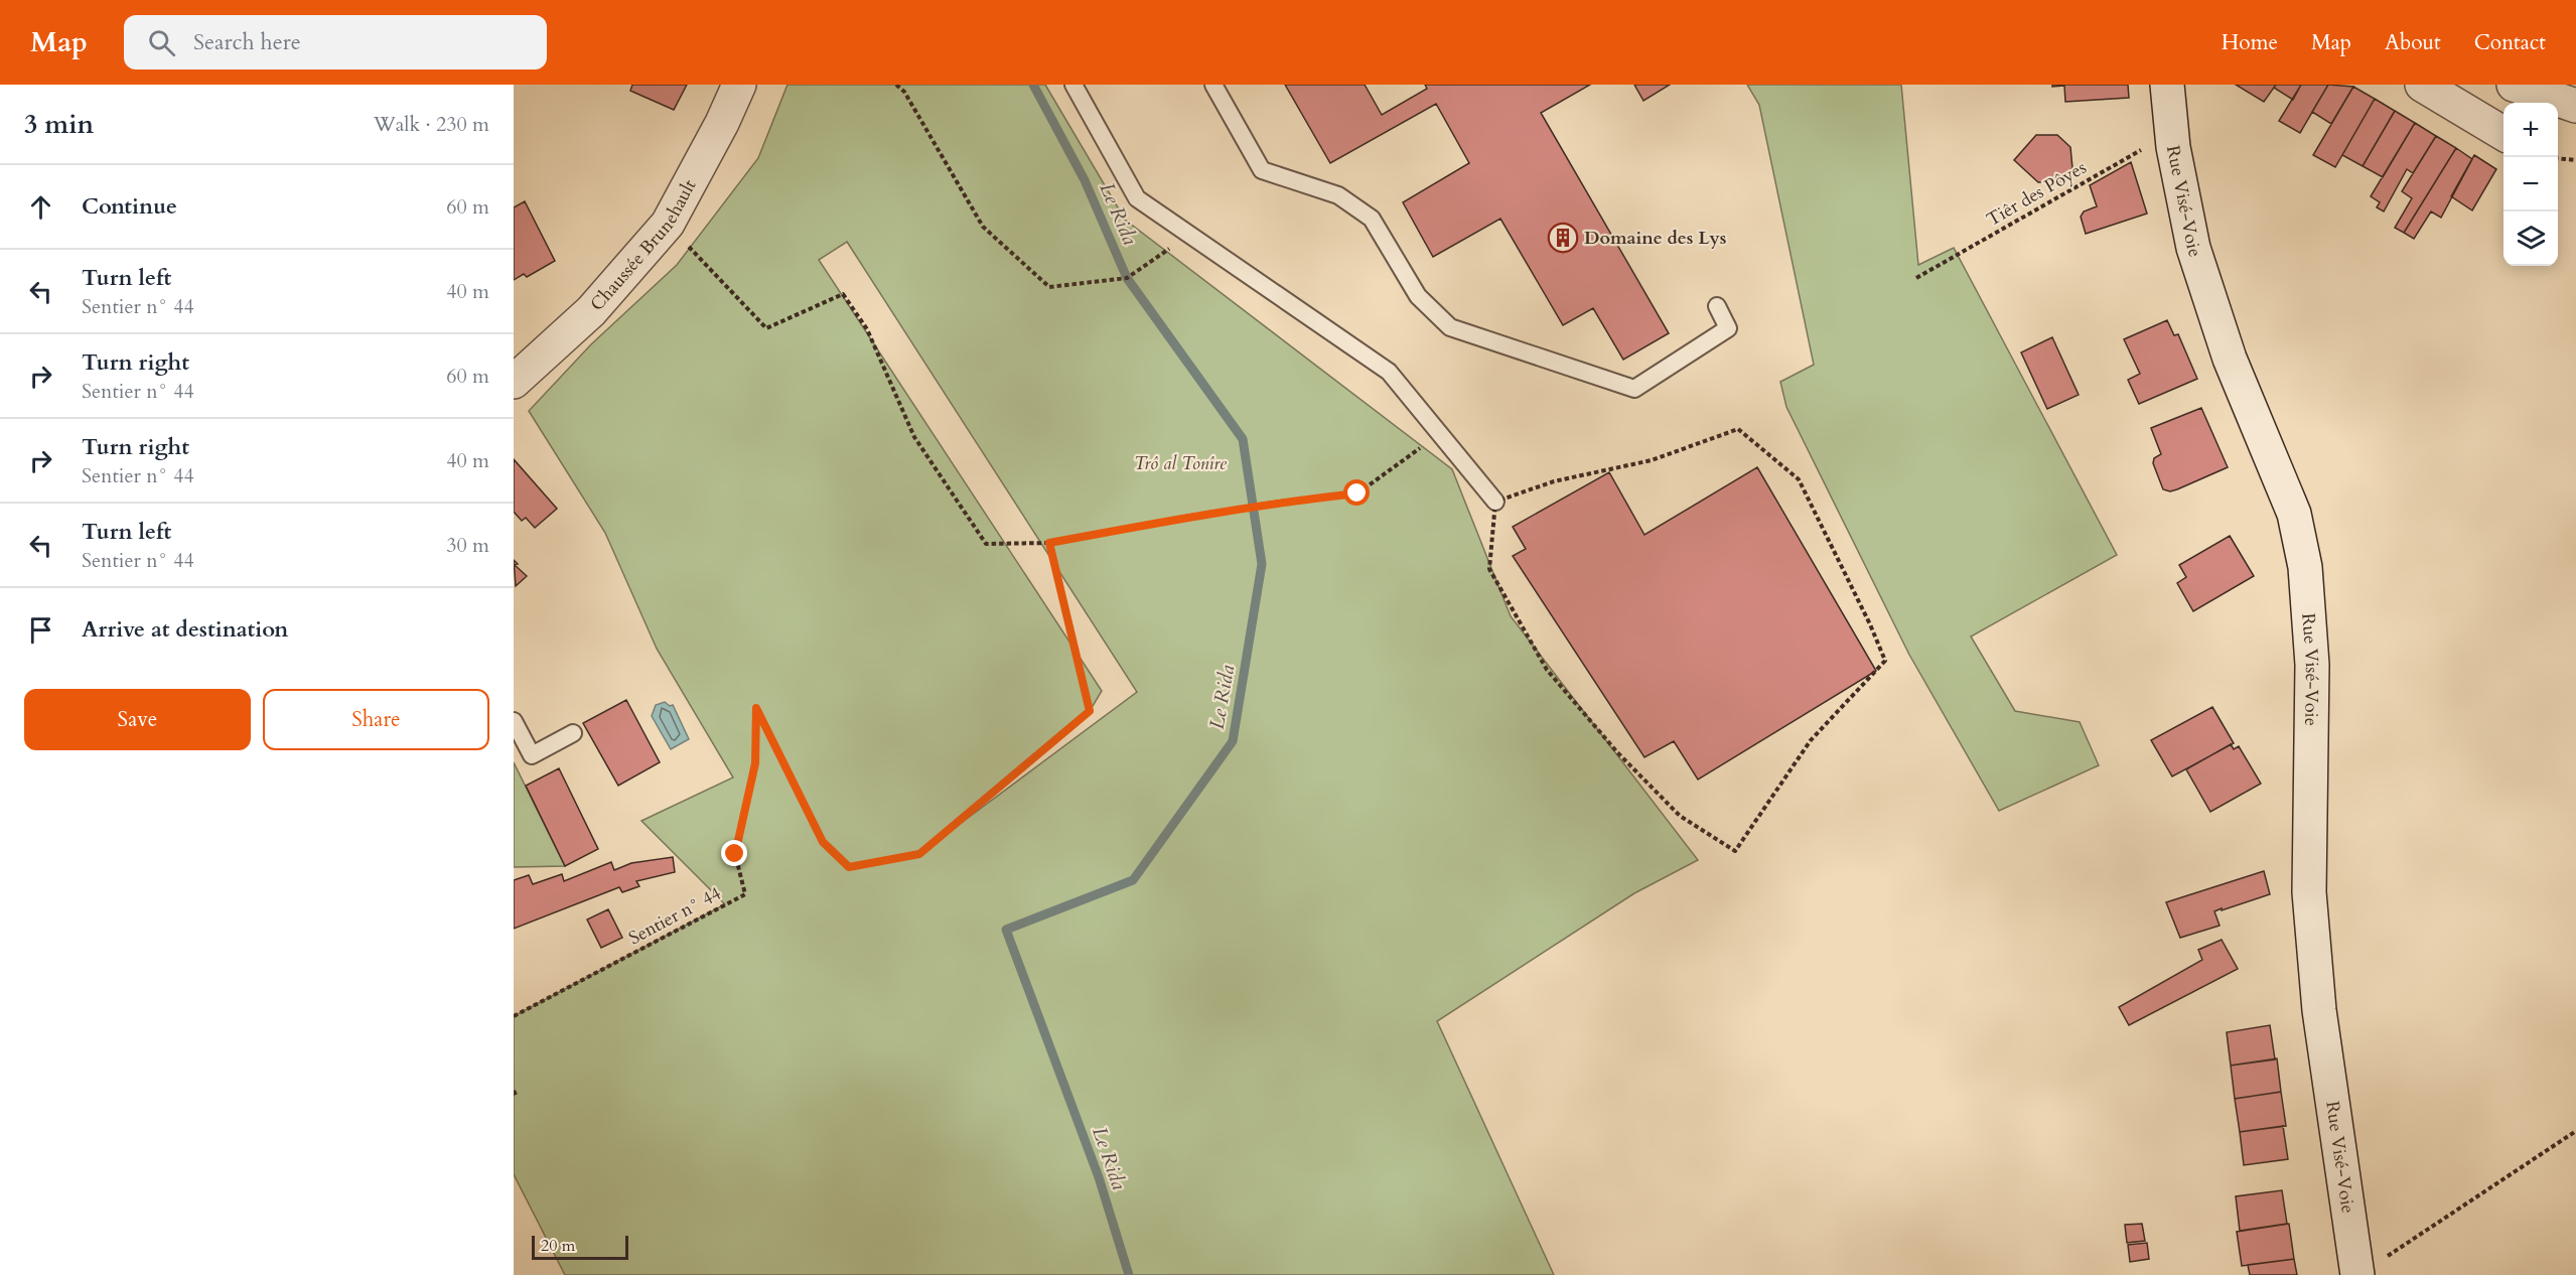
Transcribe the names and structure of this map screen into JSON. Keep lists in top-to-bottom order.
{
  "streets": {
    "street": ["Rue Visé-Voie", "Chaussée Brunehault"],
    "path": ["Tiêr des Pôyes", "Sentier n° 44"]
  },
  "crossings": [
    ["Tiêr des Pôyes", "Rue Visé-Voie"]
  ],
  "water": ["Le Rida"],
  "parks": ["Trô al Tonîre"],
  "places": {
    "building": ["Domaine des Lys"]
  },
  "scale_bar": "20 m",
  "page": {
    "header": "Map",
    "search": "Search here",
    "nav": [
      "Home",
      "Map",
      "About",
      "Contact"
    ],
    "heading": ["3 min", "Walk · 230 m"],
    "map_buttons": ["+", "−"],
    "list": [
      ["Continue", "60 m"],
      ["Turn left", "Sentier n° 44", "40 m"],
      ["Turn right", "Sentier n° 44", "60 m"],
      ["Turn right", "Sentier n° 44", "40 m"],
      ["Turn left", "Sentier n° 44", "30 m"],
      "Arrive at destination"
    ],
    "buttons": ["Save", "Share"],
    "scale": "20 m"
  }
}
